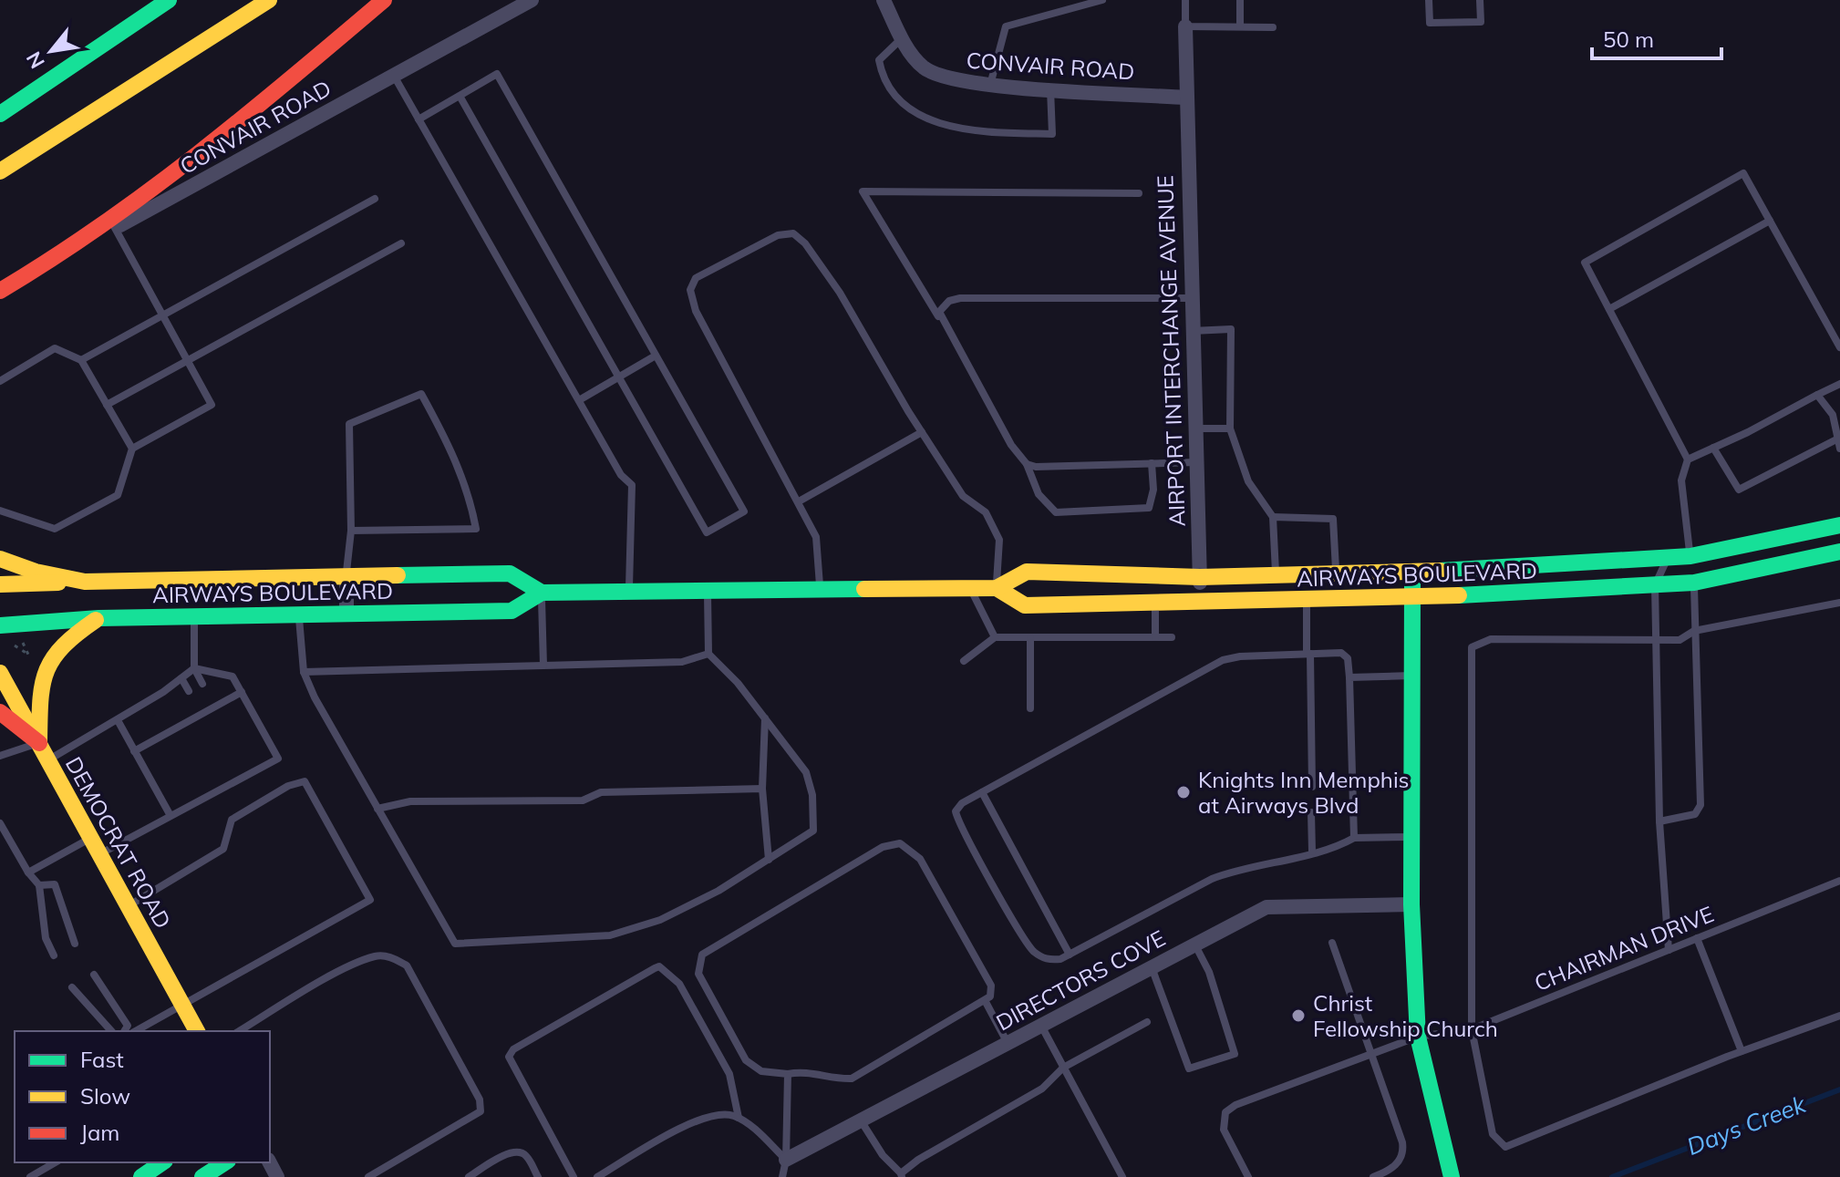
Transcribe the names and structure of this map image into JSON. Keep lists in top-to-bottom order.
{
  "streets": {
    "main road": ["CONVAIR ROAD", "AIRWAYS BOULEVARD", "DEMOCRAT ROAD"],
    "street": ["AIRPORT INTERCHANGE AVENUE", "DIRECTORS COVE"],
    "lane": ["CHAIRMAN DRIVE"]
  },
  "crossings": [
    ["CONVAIR ROAD", "AIRPORT INTERCHANGE AVENUE"],
    ["AIRPORT INTERCHANGE AVENUE", "AIRWAYS BOULEVARD"]
  ],
  "water": ["Days Creek"],
  "places": ["Knights Inn Memphis at Airways Blvd", "Christ Fellowship Church"],
  "legend": ["Fast", "Slow", "Jam"],
  "scale_bar": "50 m",
  "north": "bottom left"
}
